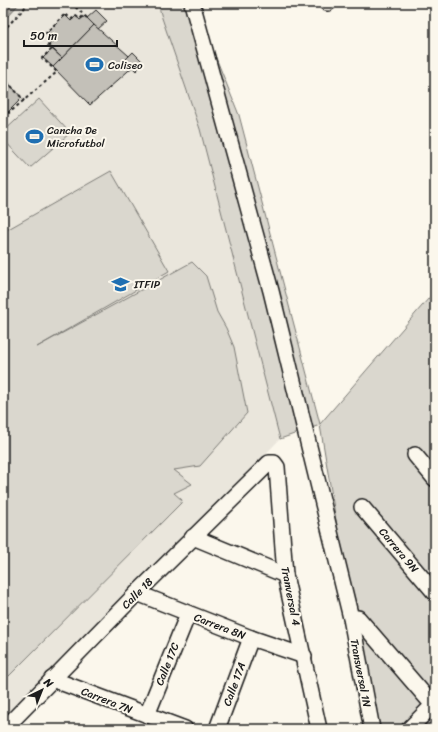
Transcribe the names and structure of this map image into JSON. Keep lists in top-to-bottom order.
{
  "streets": {
    "street": [
      "Carrera 9N",
      "Calle 18",
      "Tranversal 4",
      "Carrera 8N",
      "Calle 17C",
      "Transversal 1N",
      "Calle 17A",
      "Carrera 7N"
    ]
  },
  "crossings": [
    ["Calle 18", "Tranversal 4"],
    ["Calle 18", "Carrera 8N"],
    ["Calle 18", "Carrera 7N"],
    ["Tranversal 4", "Carrera 8N"],
    ["Carrera 8N", "Calle 17C"],
    ["Carrera 8N", "Calle 17A"],
    ["Calle 17C", "Carrera 7N"]
  ],
  "places": {
    "sports": ["Coliseo", "Cancha De Microfutbol"],
    "school or university": ["ITFIP"]
  },
  "scale_bar": "50 m",
  "north": "top right"
}
